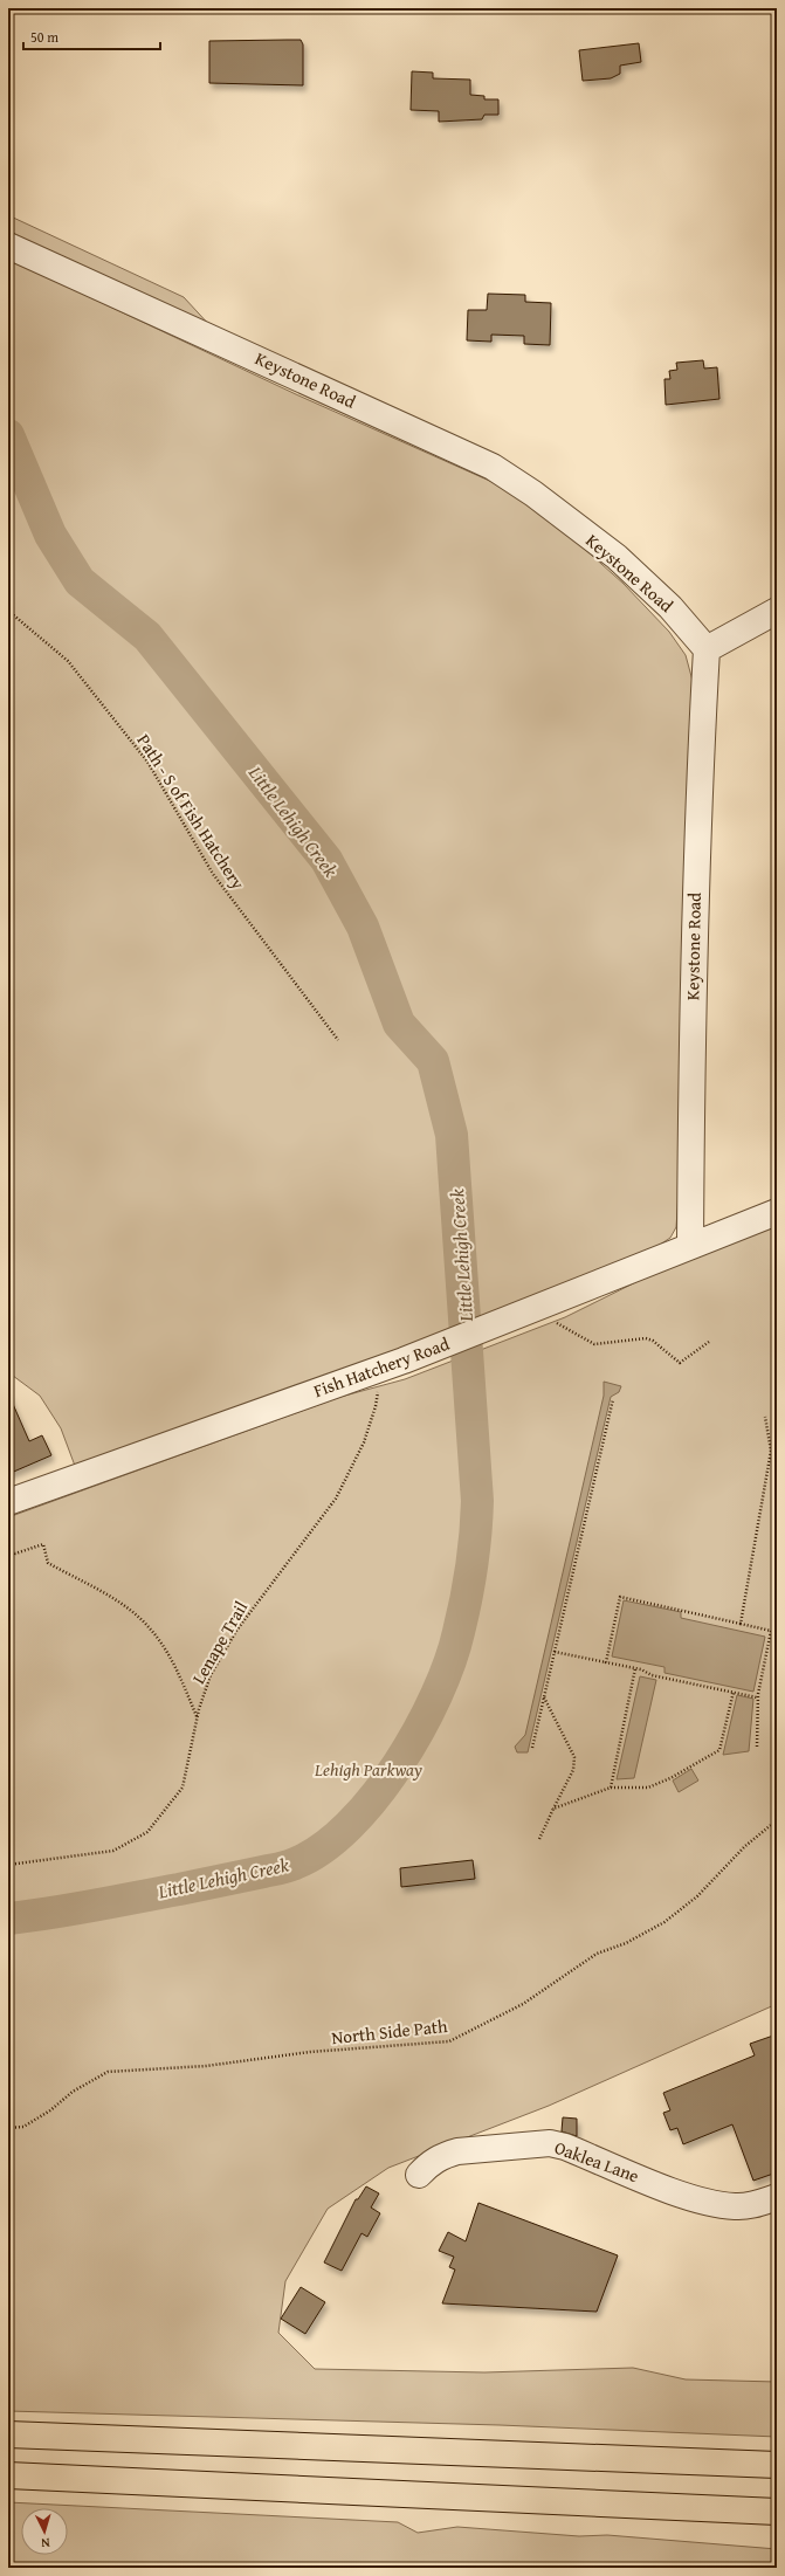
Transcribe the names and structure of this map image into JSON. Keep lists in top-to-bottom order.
{
  "streets": {
    "street": ["Keystone Road", "Fish Hatchery Road", "Oaklea Lane"],
    "path": ["Path - S of Fish Hatchery", "Lenape Trail", "North Side Path"]
  },
  "crossings": [
    ["Keystone Road", "Fish Hatchery Road"],
    ["Fish Hatchery Road", "Lenape Trail"]
  ],
  "water": ["Little Lehigh Creek"],
  "parks": ["Lehigh Parkway"],
  "scale_bar": "50 m",
  "north": "bottom"
}
